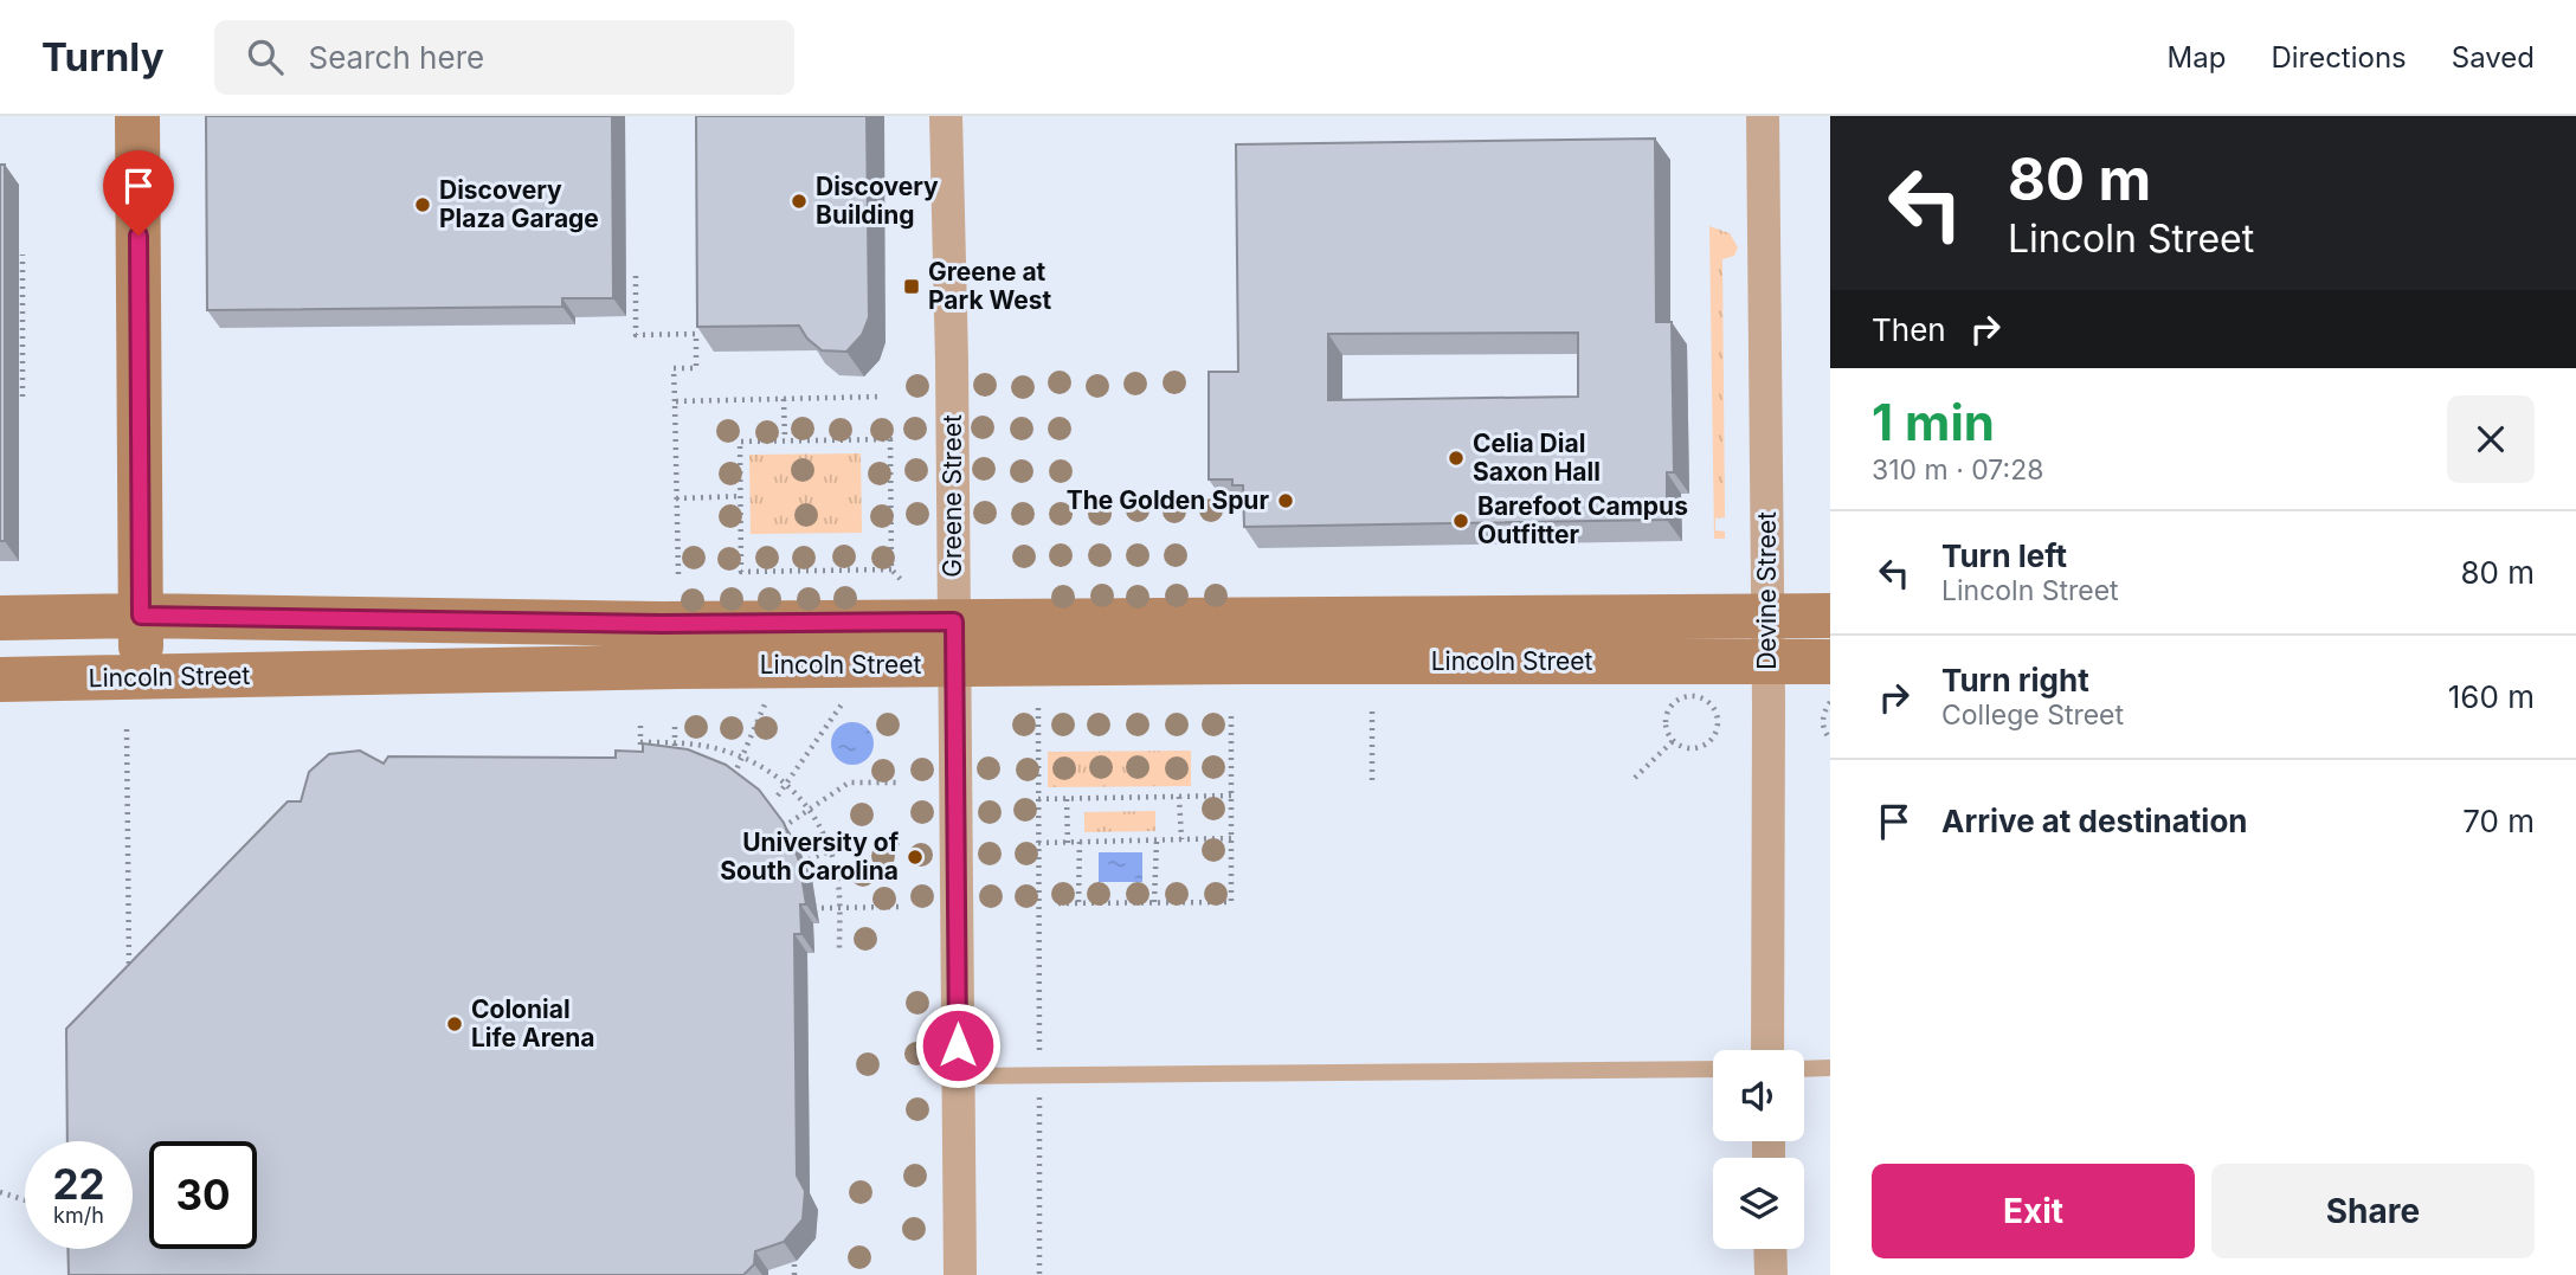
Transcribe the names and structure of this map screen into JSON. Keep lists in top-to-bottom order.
{
  "streets": {
    "street": ["Greene Street", "Devine Street", "Lincoln Street"]
  },
  "crossings": [
    ["Greene Street", "Lincoln Street"],
    ["Devine Street", "Lincoln Street"]
  ],
  "places": {
    "other": [
      "Discovery Building",
      "Discovery Plaza Garage",
      "Celia Dial Saxon Hall",
      "The Golden Spur",
      "Barefoot Campus Outfitter",
      "University of South Carolina",
      "Colonial Life Arena"
    ],
    "transit": ["Greene at Park West"]
  },
  "page": {
    "header": "Turnly",
    "search": "Search here",
    "nav": ["Map", "Directions", "Saved"],
    "turn": ["80 m", "Lincoln Street"],
    "then": "Then",
    "heading": ["1 min", "310 m · 07:28"],
    "list": [
      {
        "name": "Turn left",
        "note": "Lincoln Street",
        "value": "80 m"
      },
      {
        "name": "Turn right",
        "note": "College Street",
        "value": "160 m"
      },
      {
        "name": "Arrive at destination",
        "value": "70 m"
      }
    ],
    "speed": "22 km/h",
    "limit": "30",
    "buttons": ["Exit", "Share"]
  }
}
